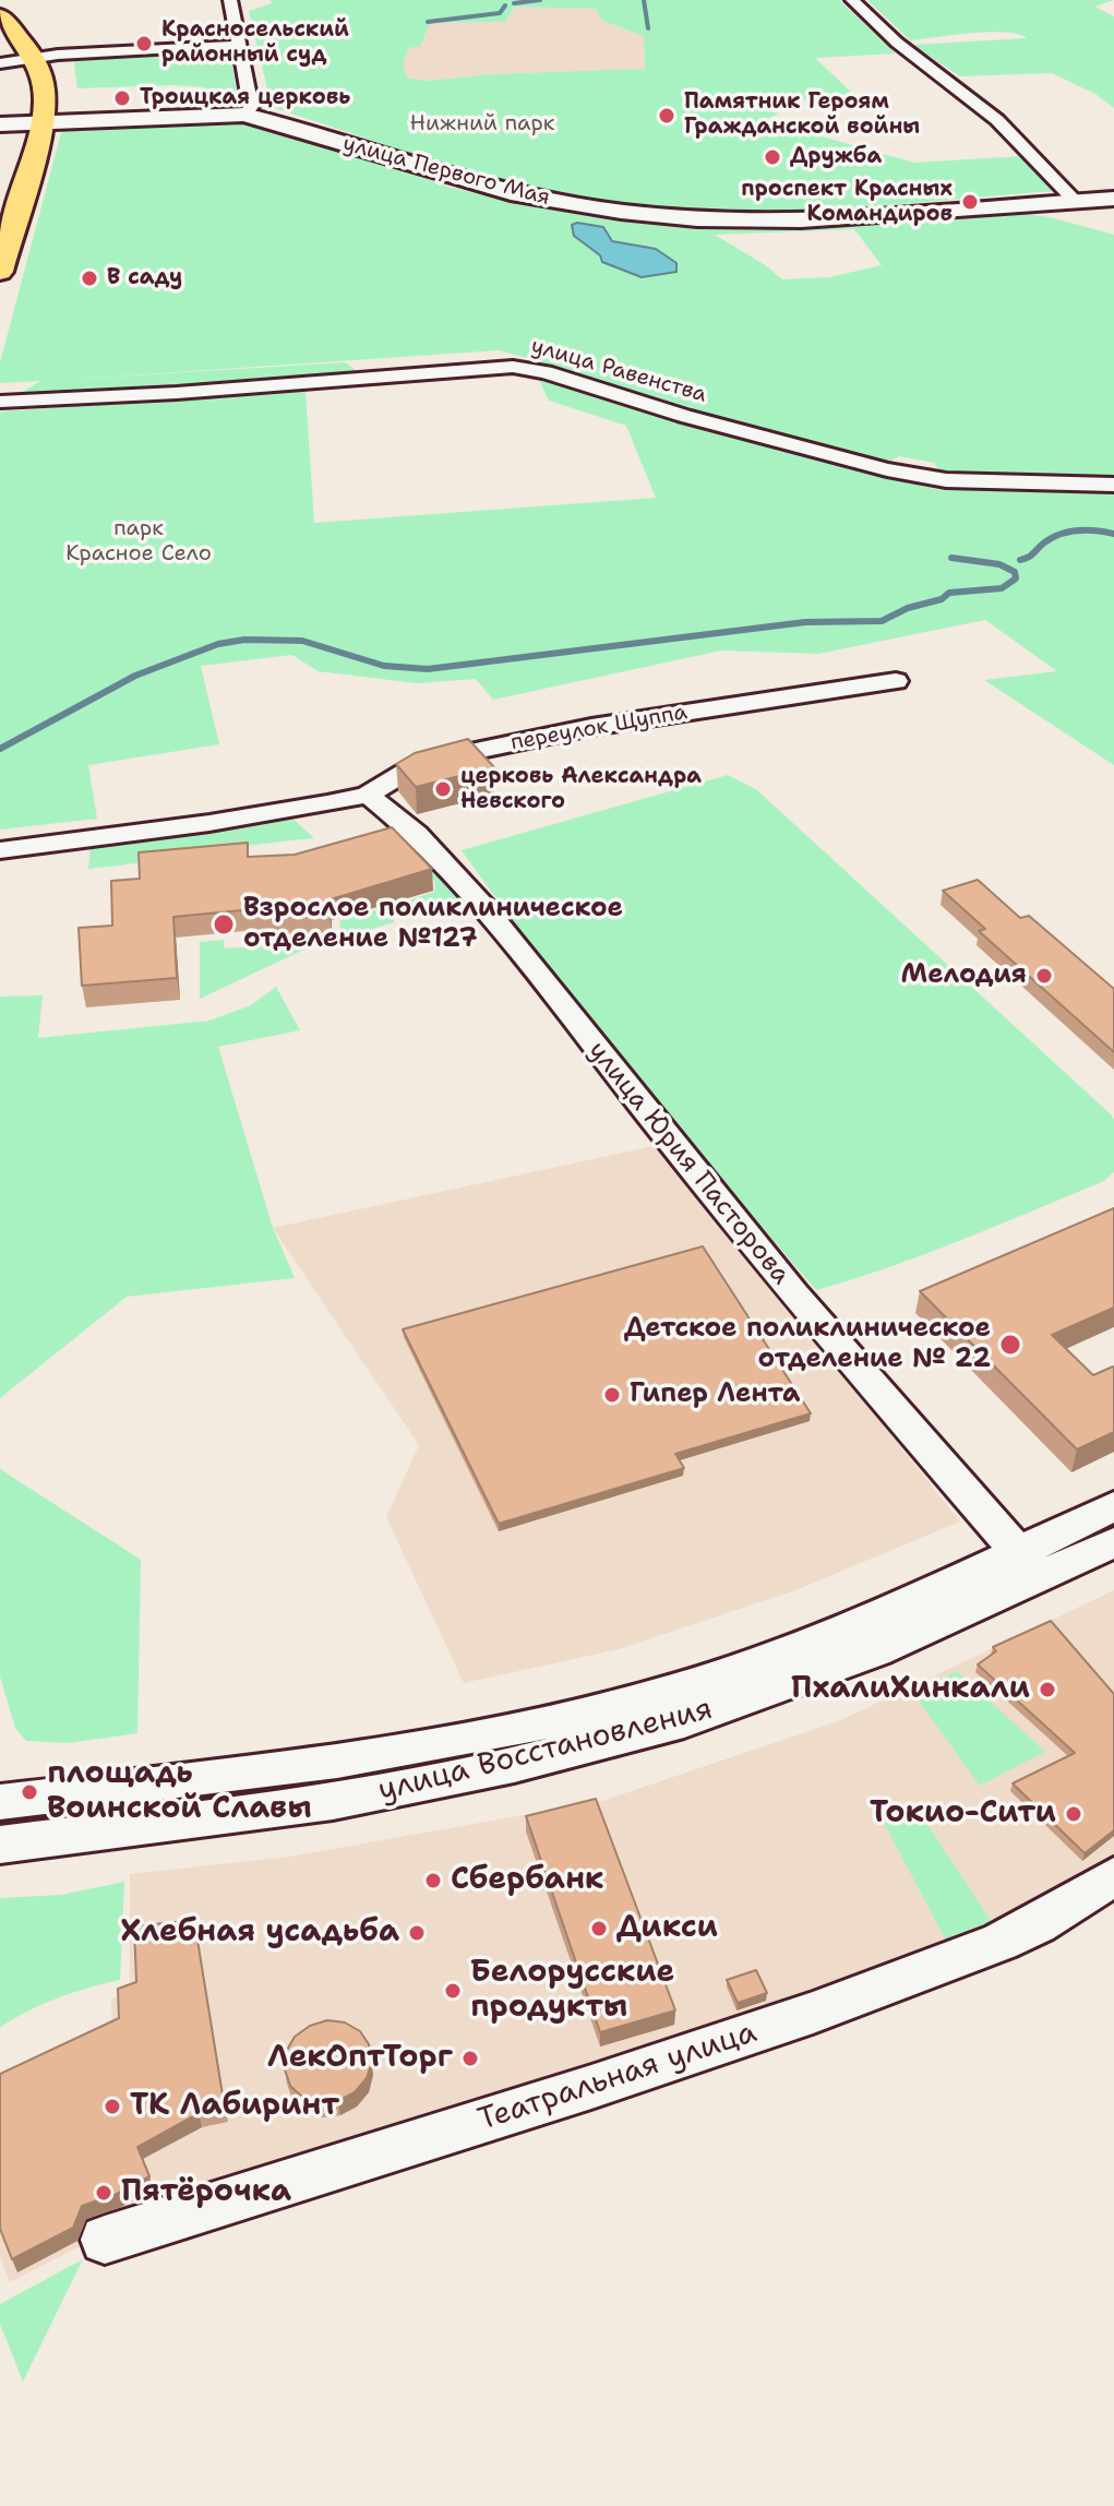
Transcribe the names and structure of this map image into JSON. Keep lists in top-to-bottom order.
{
  "streets": {
    "main road": ["улица Первого Мая"],
    "street": [
      "улица Равенства",
      "переулок Щуппа",
      "улица Юрия Пасторова",
      "улица Восстановления",
      "Театральная улица"
    ]
  },
  "crossings": [
    ["переулок Щуппа", "улица Юрия Пасторова"],
    ["улица Юрия Пасторова", "улица Восстановления"]
  ],
  "parks": ["Нижний парк", "парк Красное Село"],
  "places": [
    "Красносельский районный суд",
    "Троицкая церковь",
    "Памятник Героям Гражданской войны",
    "Дружба",
    "проспект Красных Командиров",
    "В саду",
    "церковь Александра Невского",
    "Взрослое поликлиническое отделение №127",
    "Мелодия",
    "Детское поликлиническое отделение № 22",
    "Гипер Лента",
    "ПхалиХинкали",
    "площадь Воинской Славы",
    "Токио-Сити",
    "Сбербанк",
    "Дикси",
    "Хлебная усадьба",
    "Белорусские продукты",
    "ЛекОптТорг",
    "ТК Лабиринт",
    "Пятёрочка"
  ]
}
